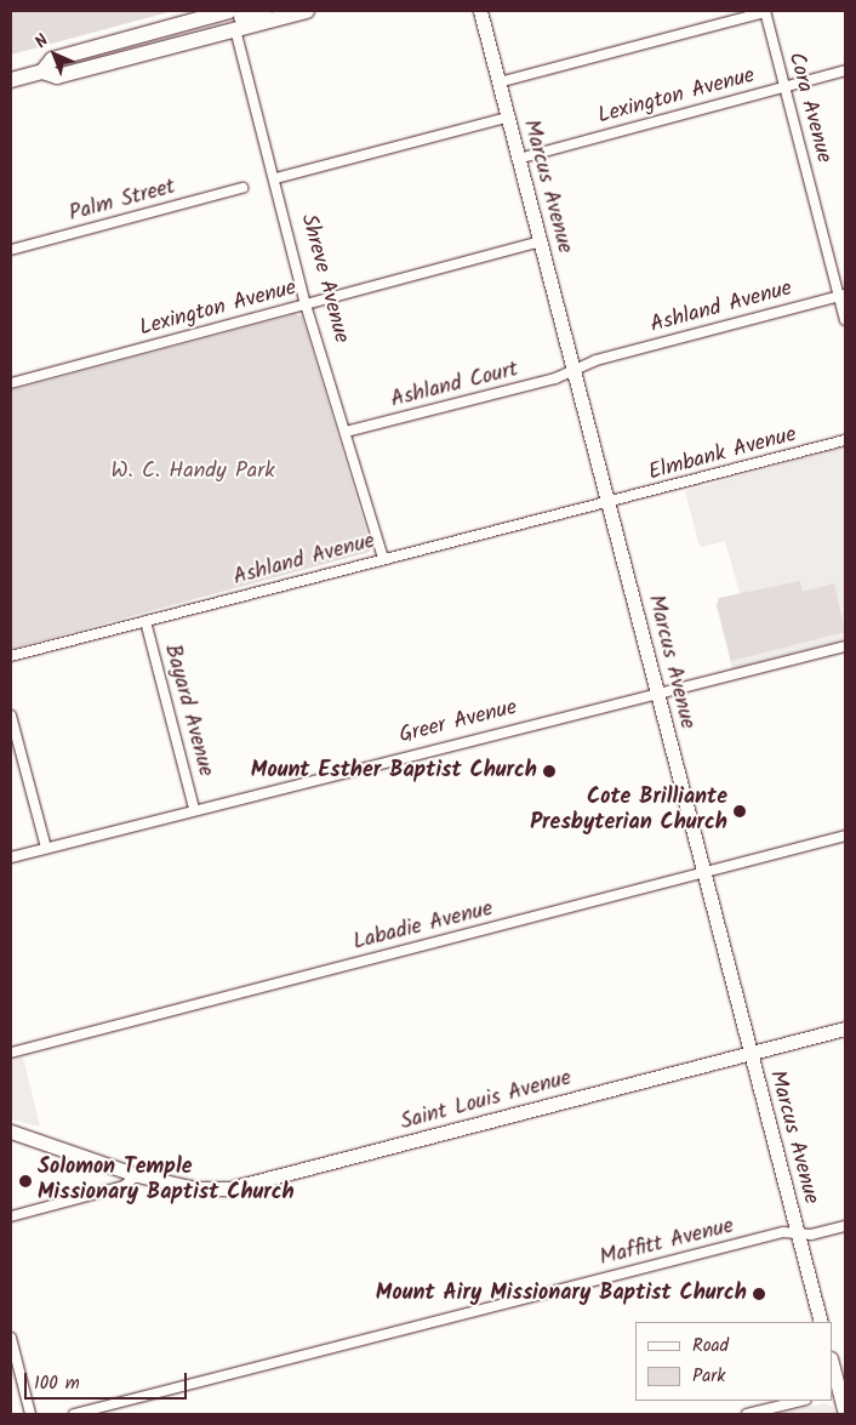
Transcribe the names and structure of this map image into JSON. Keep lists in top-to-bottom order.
{
  "streets": {
    "street": [
      "Lexington Avenue",
      "Cora Avenue",
      "Marcus Avenue",
      "Palm Street",
      "Shreve Avenue",
      "Ashland Avenue",
      "Ashland Court",
      "Elmbank Avenue",
      "Bayard Avenue",
      "Greer Avenue",
      "Labadie Avenue",
      "Saint Louis Avenue",
      "Maffitt Avenue"
    ]
  },
  "crossings": [
    ["Lexington Avenue", "Cora Avenue"],
    ["Lexington Avenue", "Marcus Avenue"],
    ["Lexington Avenue", "Shreve Avenue"],
    ["Cora Avenue", "Ashland Avenue"],
    ["Marcus Avenue", "Ashland Avenue"],
    ["Marcus Avenue", "Ashland Court"],
    ["Marcus Avenue", "Elmbank Avenue"],
    ["Marcus Avenue", "Greer Avenue"],
    ["Marcus Avenue", "Labadie Avenue"],
    ["Marcus Avenue", "Saint Louis Avenue"],
    ["Marcus Avenue", "Maffitt Avenue"],
    ["Shreve Avenue", "Ashland Avenue"],
    ["Shreve Avenue", "Ashland Court"],
    ["Ashland Avenue", "Ashland Court"],
    ["Ashland Avenue", "Elmbank Avenue"],
    ["Ashland Avenue", "Bayard Avenue"],
    ["Bayard Avenue", "Greer Avenue"]
  ],
  "parks": ["W. C. Handy Park"],
  "places": [
    "Mount Esther Baptist Church",
    "Cote Brilliante Presbyterian Church",
    "Solomon Temple Missionary Baptist Church",
    "Mount Airy Missionary Baptist Church"
  ],
  "legend": ["Road", "Park"],
  "scale_bar": "100 m",
  "north": "top left"
}
